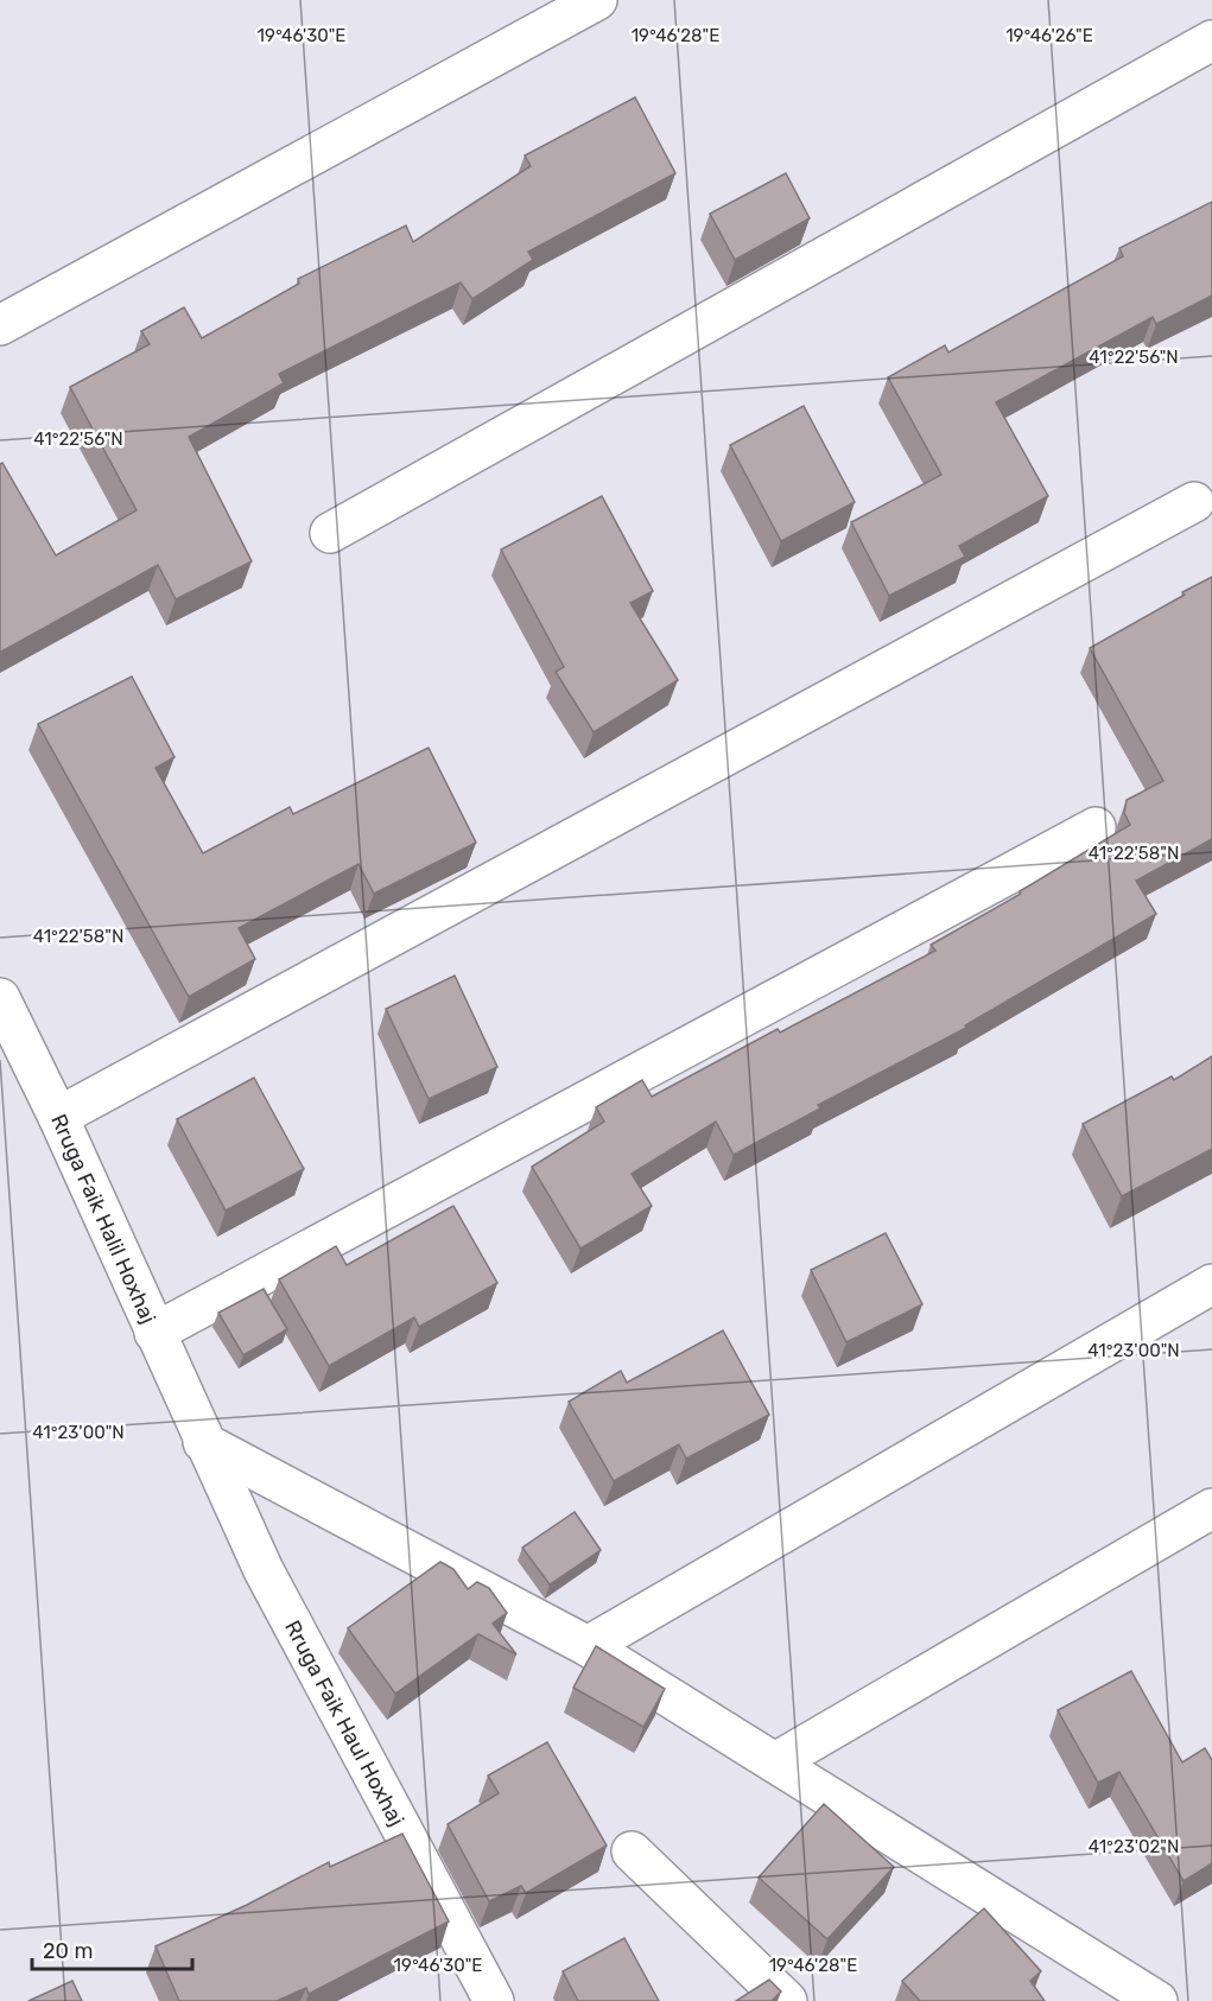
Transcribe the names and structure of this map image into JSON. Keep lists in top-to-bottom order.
{
  "streets": {
    "street": ["Rruga Faik Halil Hoxhaj", "Rruga Faik Haul Hoxhaj"]
  },
  "crossings": [
    ["Rruga Faik Halil Hoxhaj", "Rruga Faik Haul Hoxhaj"]
  ],
  "scale_bar": "20 m",
  "coordinates": [
    "19°46'30\"E",
    "19°46'28\"E",
    "19°46'26\"E",
    "41°22'56\"N",
    "41°22'58\"N",
    "41°23'00\"N",
    "41°23'02\"N"
  ]
}
